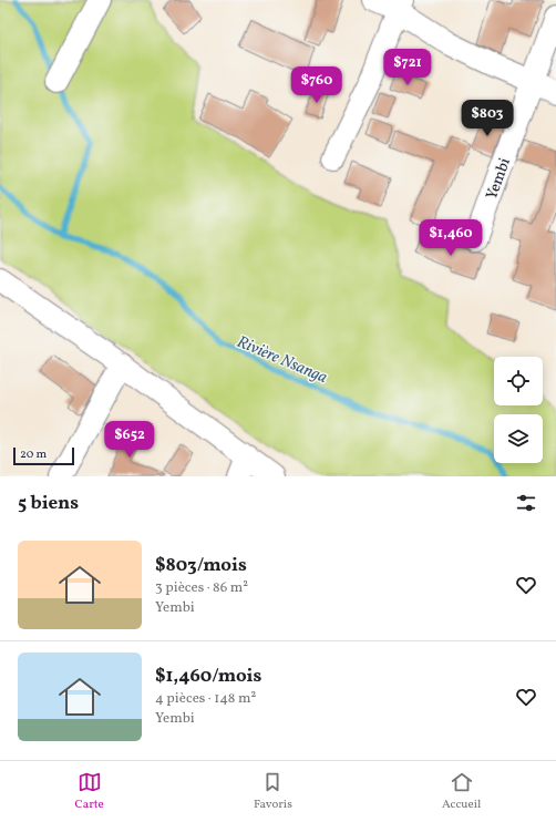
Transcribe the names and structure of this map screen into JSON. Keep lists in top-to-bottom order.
{
  "streets": {
    "street": ["Yembi"]
  },
  "water": ["Rivière Nsanga"],
  "scale_bar": "20 m",
  "page": {
    "price": [
      "$721",
      "$760",
      "$803",
      "$1,460",
      "$652"
    ],
    "scale": "20 m",
    "heading": "5 biens",
    "list": [
      {
        "name": "$803/mois",
        "note": "3 pièces · 86 m² · Yembi"
      },
      {
        "name": "$1,460/mois",
        "note": "4 pièces · 148 m² · Yembi"
      }
    ],
    "tabs": ["Carte", "Favoris", "Accueil"]
  }
}
